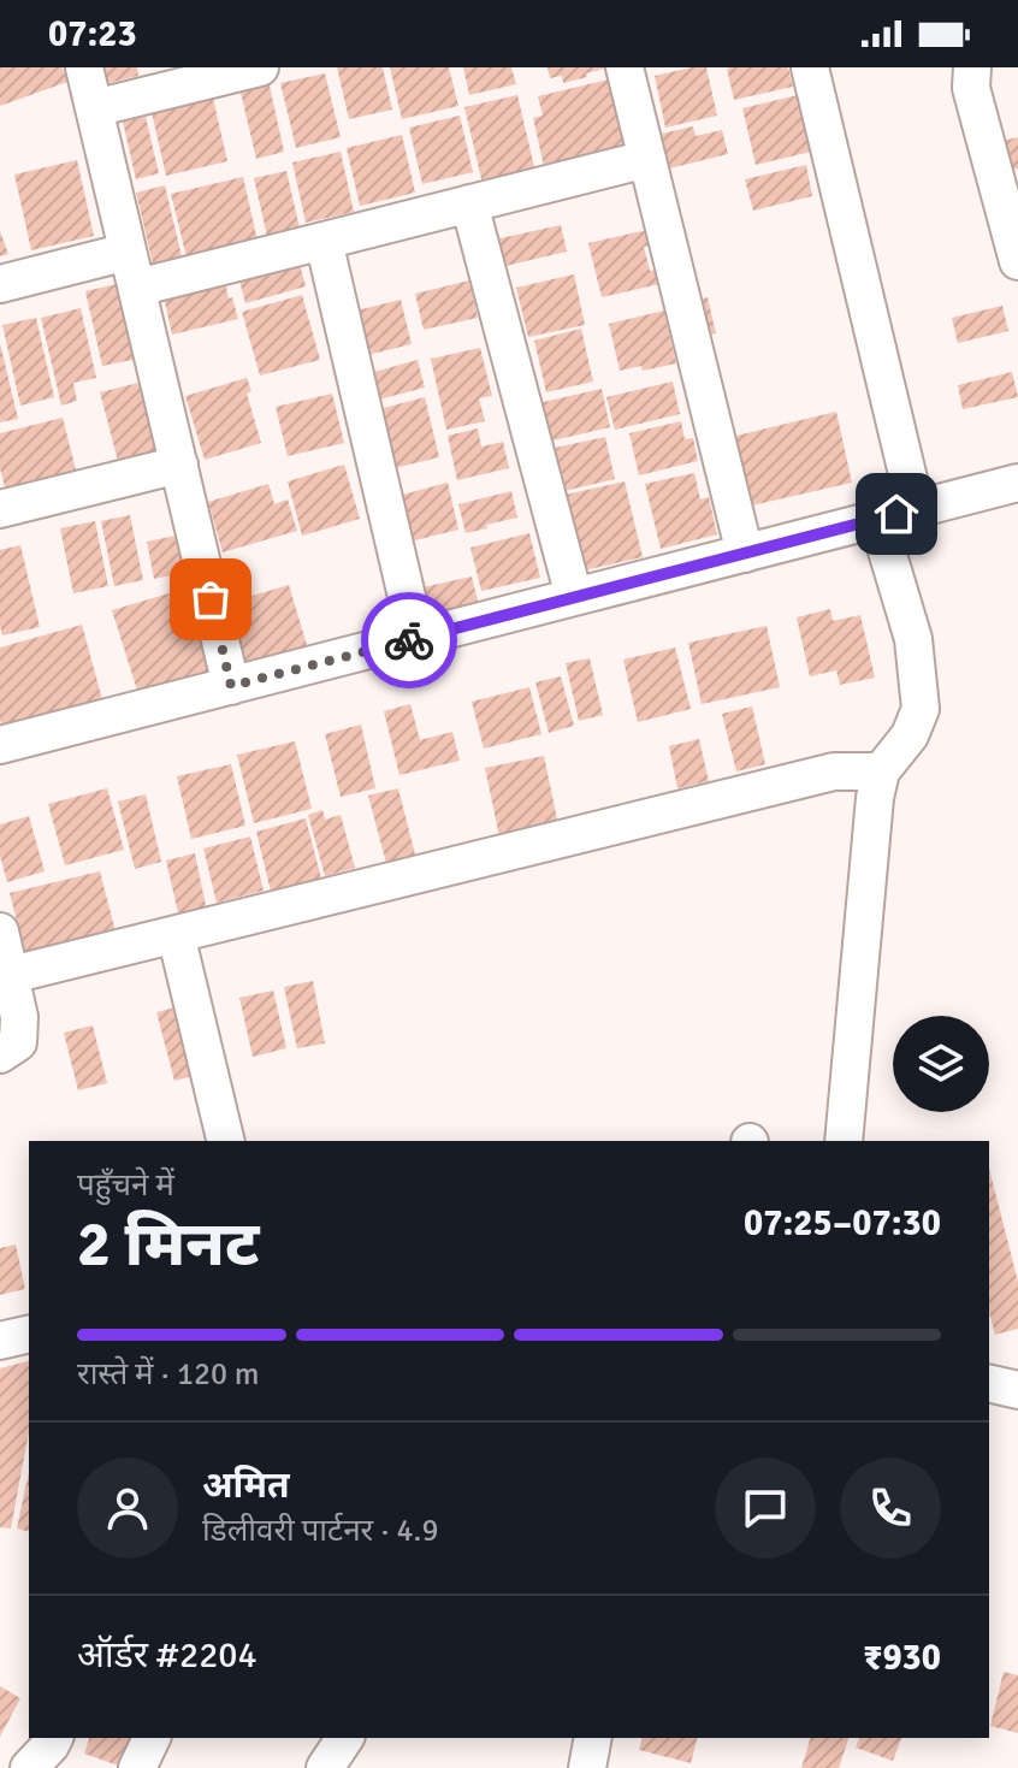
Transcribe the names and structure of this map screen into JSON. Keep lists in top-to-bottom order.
{
  "page": {
    "status": "07:23",
    "heading": ["2 मिनट", "पहुँचने में", "07:25–07:30"],
    "panel": [
      "अमित",
      "डिलीवरी पार्टनर · 4.9",
      "ऑर्डर #2204",
      "₹930"
    ],
    "bar": "रास्ते में · 120 m"
  }
}
